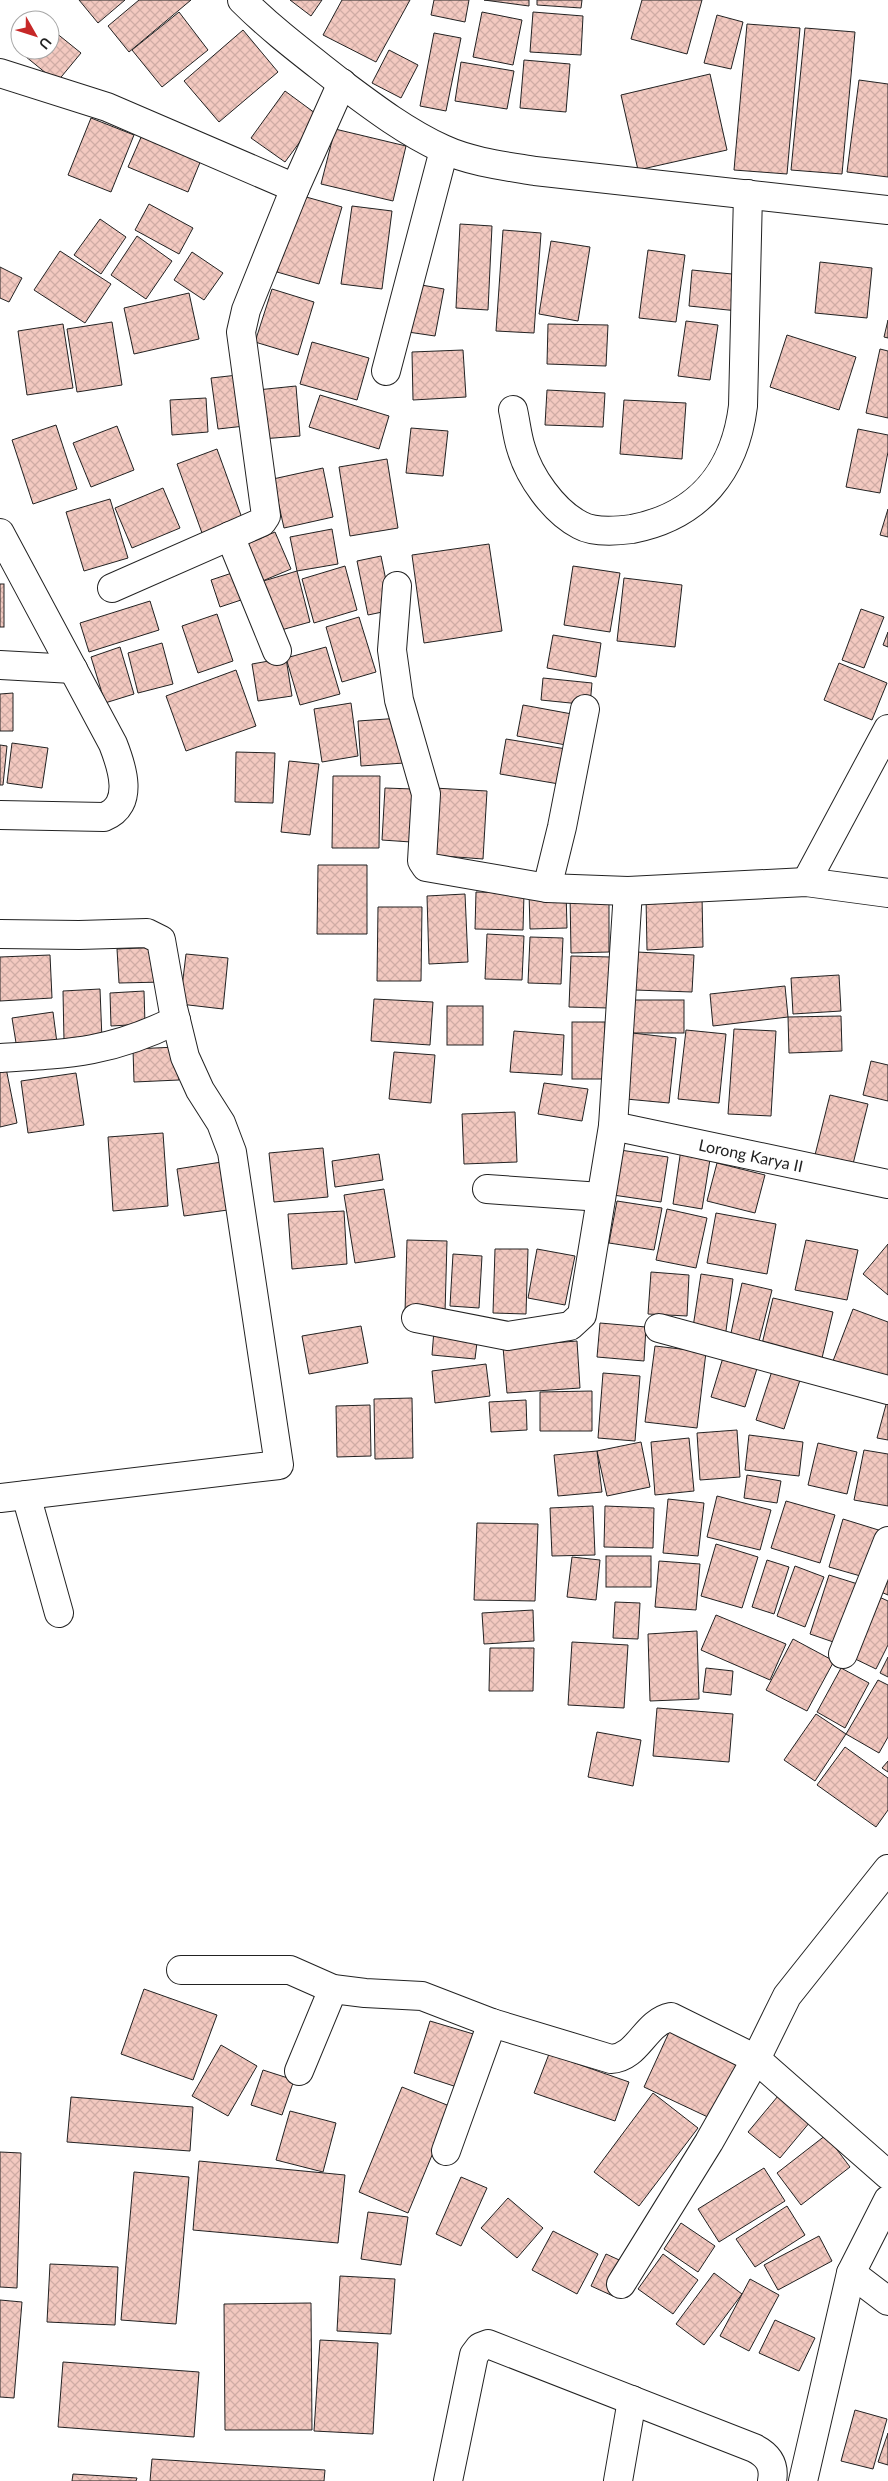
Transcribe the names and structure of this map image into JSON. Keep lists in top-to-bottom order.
{
  "streets": {
    "street": ["Lorong Karya II"]
  },
  "north": "bottom right"
}
